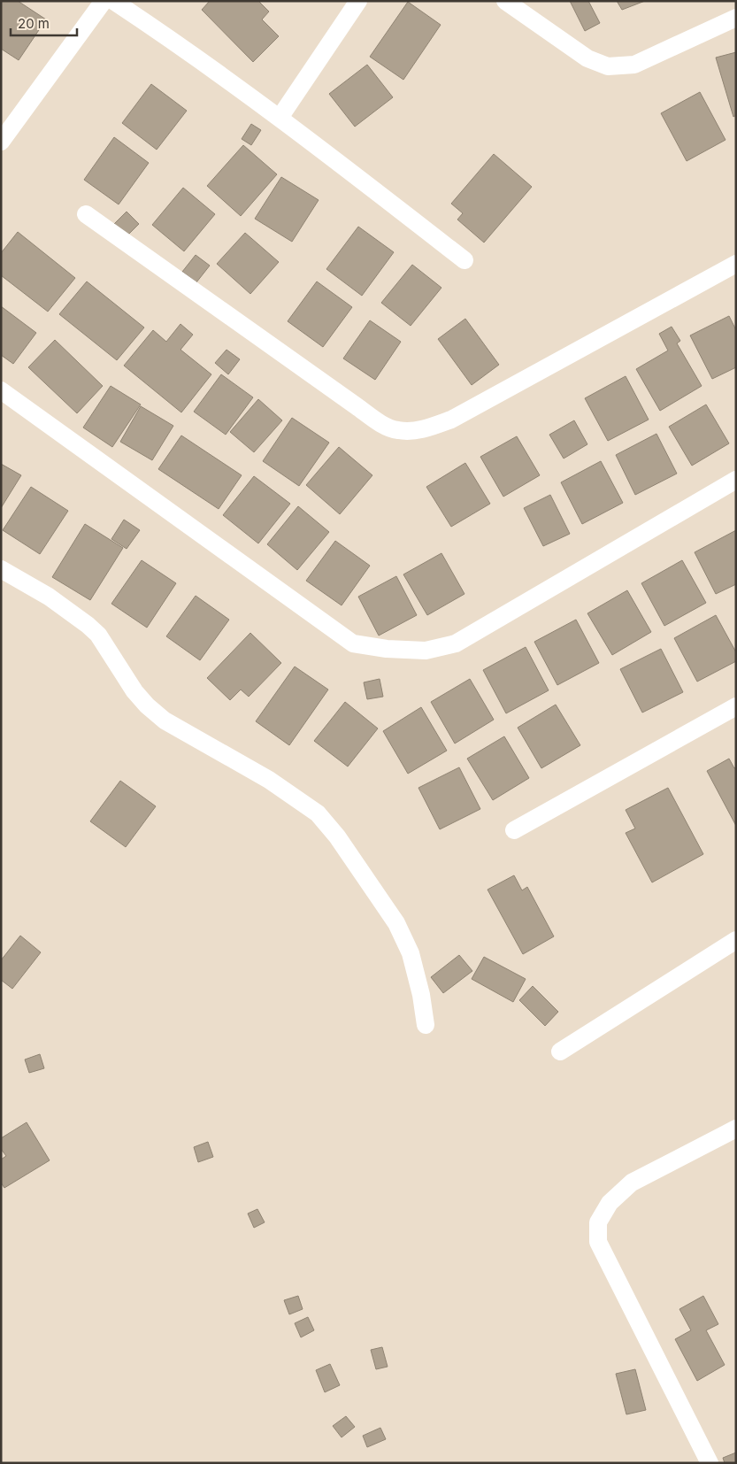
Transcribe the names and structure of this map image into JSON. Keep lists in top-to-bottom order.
{
  "scale_bar": "20 m"
}
